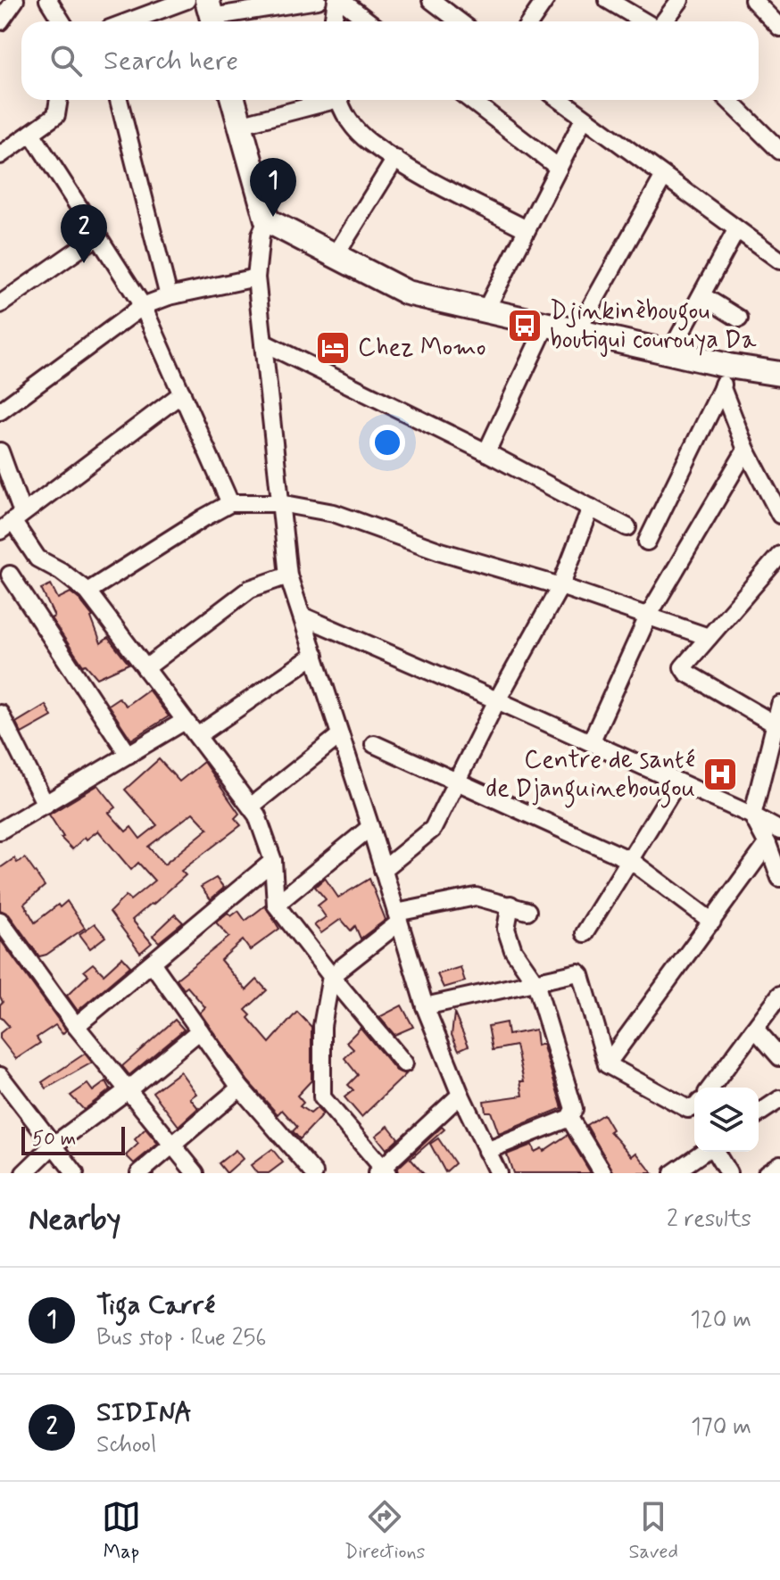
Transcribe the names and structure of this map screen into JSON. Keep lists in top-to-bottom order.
{
  "places": {
    "bus stop": ["Djinkinèbougou boutigui courouya Da"],
    "hotel": ["Chez Momo"],
    "hospital": ["Centre de santé de Djanguinebougou"]
  },
  "scale_bar": "50 m",
  "page": {
    "search": "Search here",
    "pins": ["1", "2"],
    "scale": "50 m",
    "heading": ["Nearby", "2 results"],
    "list": [
      {
        "mark": "1",
        "name": "Tiga Carré",
        "note": "Bus stop · Rue 256",
        "value": "120 m"
      },
      {
        "mark": "2",
        "name": "SIDINA",
        "note": "School",
        "value": "170 m"
      }
    ],
    "nav": ["Map", "Directions", "Saved"]
  }
}
